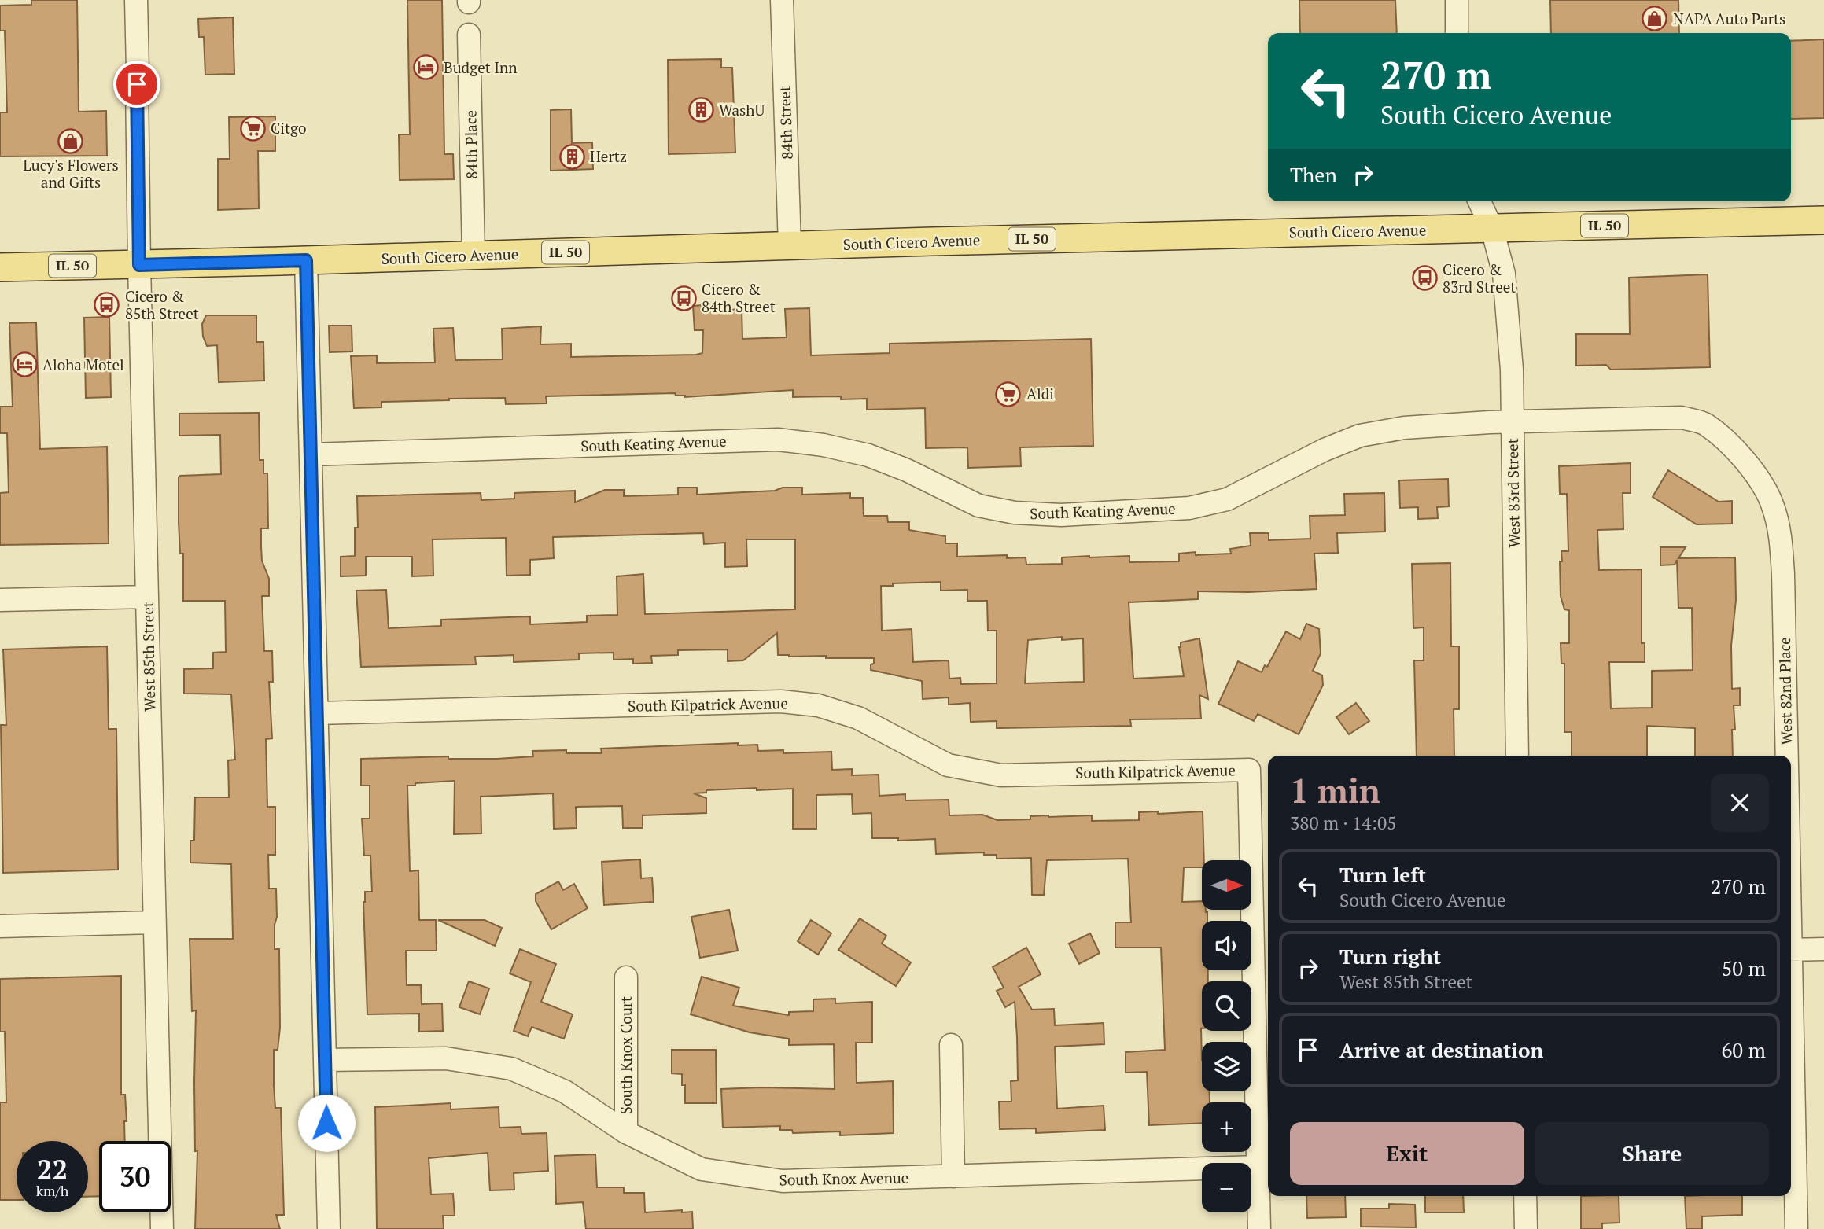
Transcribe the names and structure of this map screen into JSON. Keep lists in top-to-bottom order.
{
  "streets": {
    "main road": ["IL 50", "South Cicero Avenue"],
    "street": [
      "84th Street",
      "84th Place",
      "South Keating Avenue",
      "West 83rd Street",
      "West 85th Street",
      "West 82nd Place",
      "South Kilpatrick Avenue",
      "South Knox Court",
      "South Knox Avenue"
    ]
  },
  "crossings": [
    ["84th Street", "South Cicero Avenue"],
    ["84th Place", "South Cicero Avenue"],
    ["South Cicero Avenue", "West 83rd Street"],
    ["South Cicero Avenue", "West 85th Street"],
    ["South Keating Avenue", "West 83rd Street"],
    ["South Keating Avenue", "West 82nd Place"],
    ["South Knox Court", "South Knox Avenue"]
  ],
  "places": {
    "shop": ["NAPA Auto Parts", "Lucy's Flowers and Gifts"],
    "hotel": ["Budget Inn", "Aloha Motel"],
    "building": ["WashU", "Hertz"],
    "supermarket": ["Citgo", "Aldi"],
    "bus stop": ["Cicero & 83rd Street", "Cicero & 84th Street", "Cicero & 85th Street"]
  },
  "north": "right",
  "page": {
    "turn": ["270 m", "South Cicero Avenue"],
    "then": "Then",
    "heading": ["1 min", "380 m · 14:05"],
    "list": [
      {
        "name": "Turn left",
        "note": "South Cicero Avenue",
        "value": "270 m"
      },
      {
        "name": "Turn right",
        "note": "West 85th Street",
        "value": "50 m"
      },
      {
        "name": "Arrive at destination",
        "value": "60 m"
      }
    ],
    "map_buttons": ["+", "−"],
    "buttons": ["Exit", "Share"],
    "speed": "22 km/h",
    "limit": "30"
  }
}
